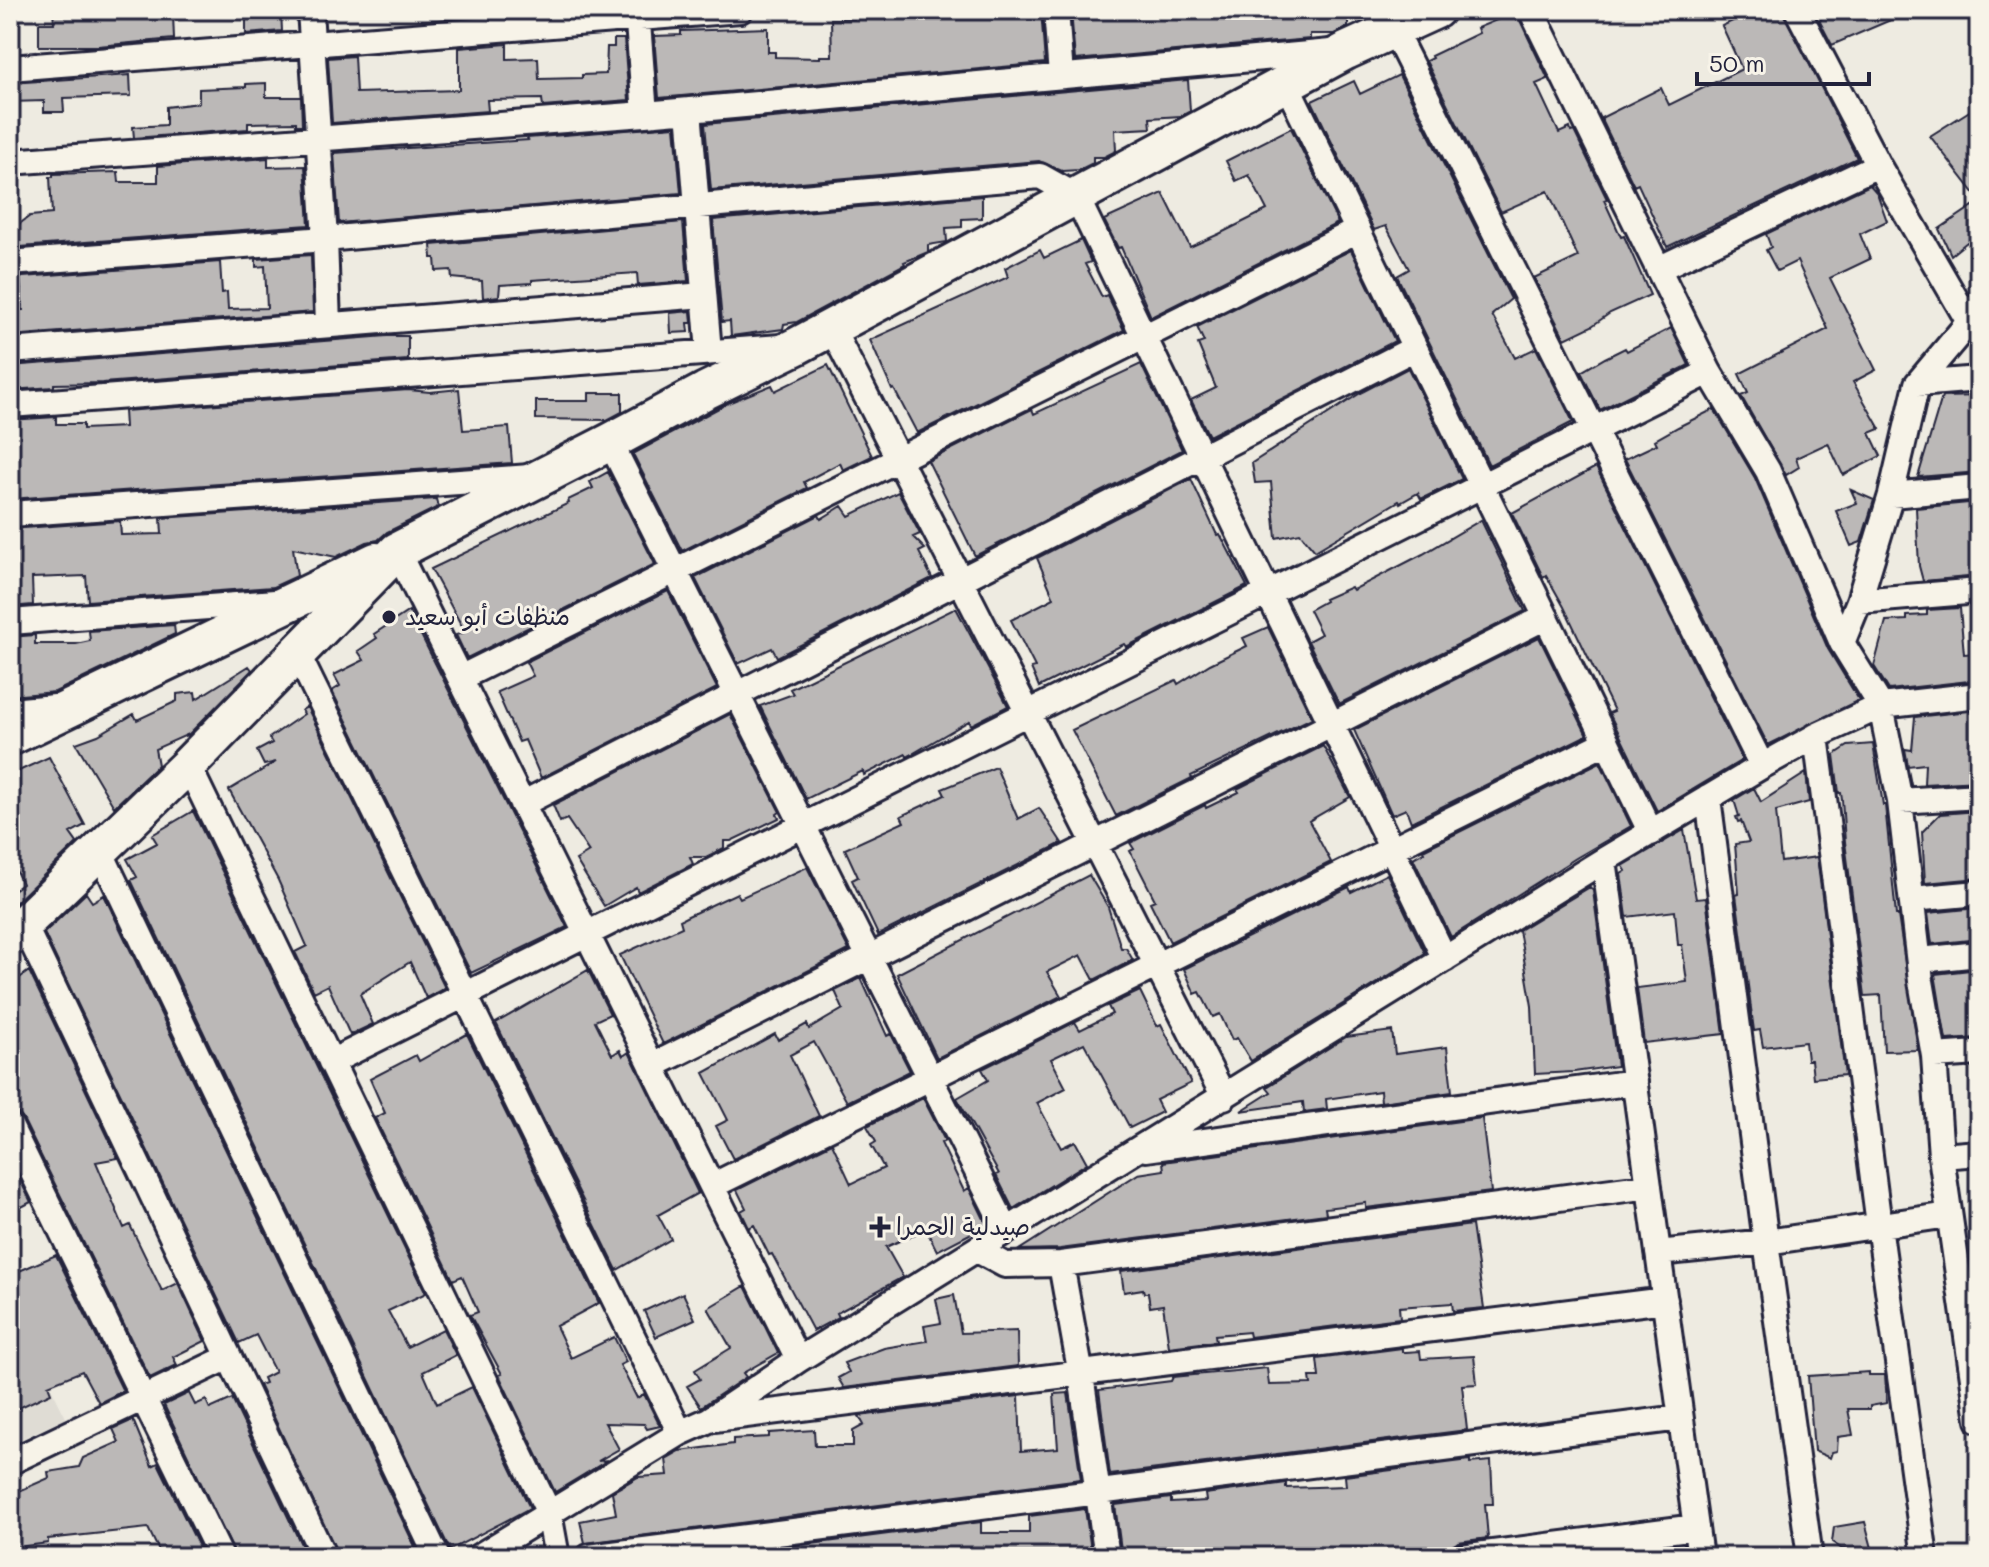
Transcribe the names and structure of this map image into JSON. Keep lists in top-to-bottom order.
{
  "places": {
    "other": ["منظفات أبو سعيد"],
    "health": ["صيدلية الحمرا"]
  },
  "scale_bar": "50 m"
}
